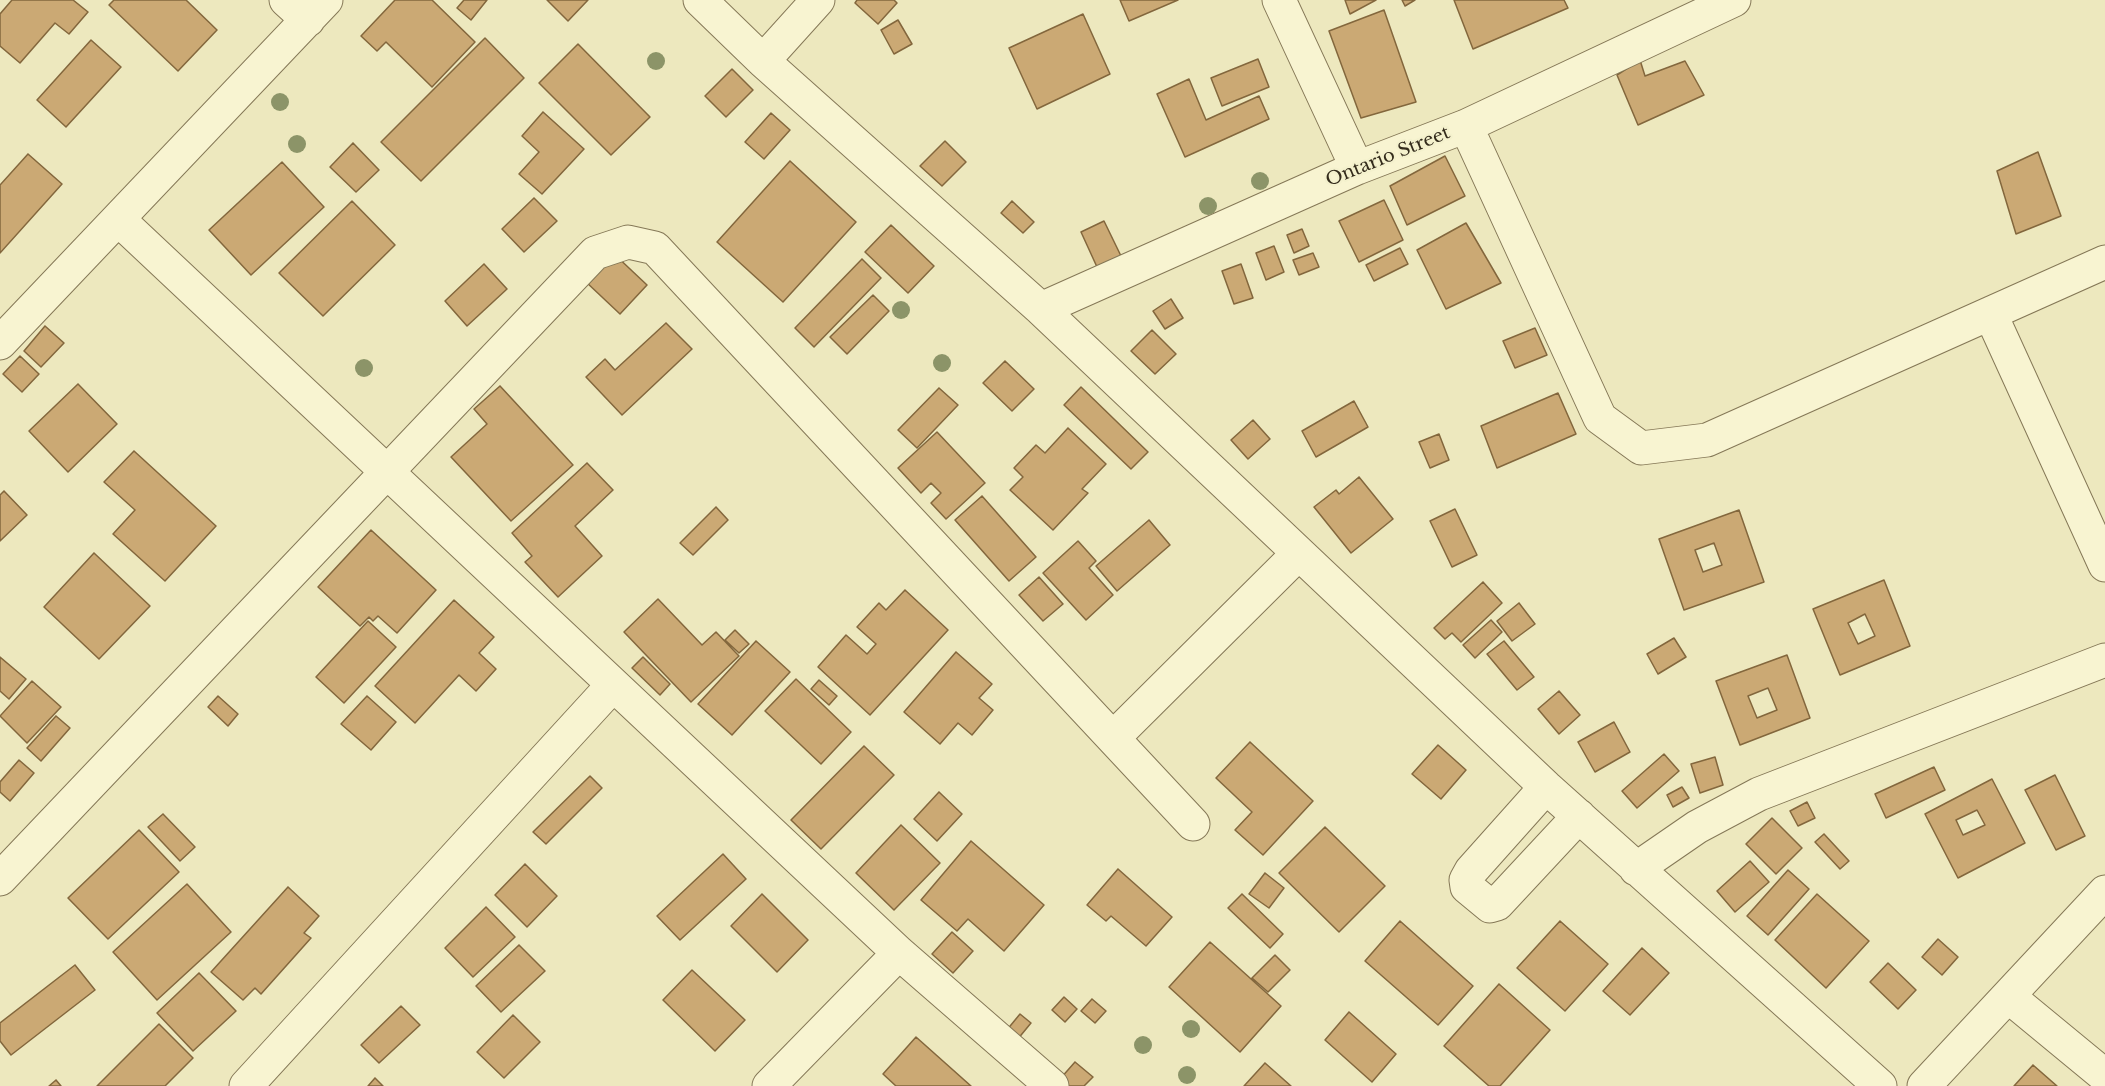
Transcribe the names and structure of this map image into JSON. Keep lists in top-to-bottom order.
{
  "streets": {
    "street": ["Ontario Street"]
  }
}
